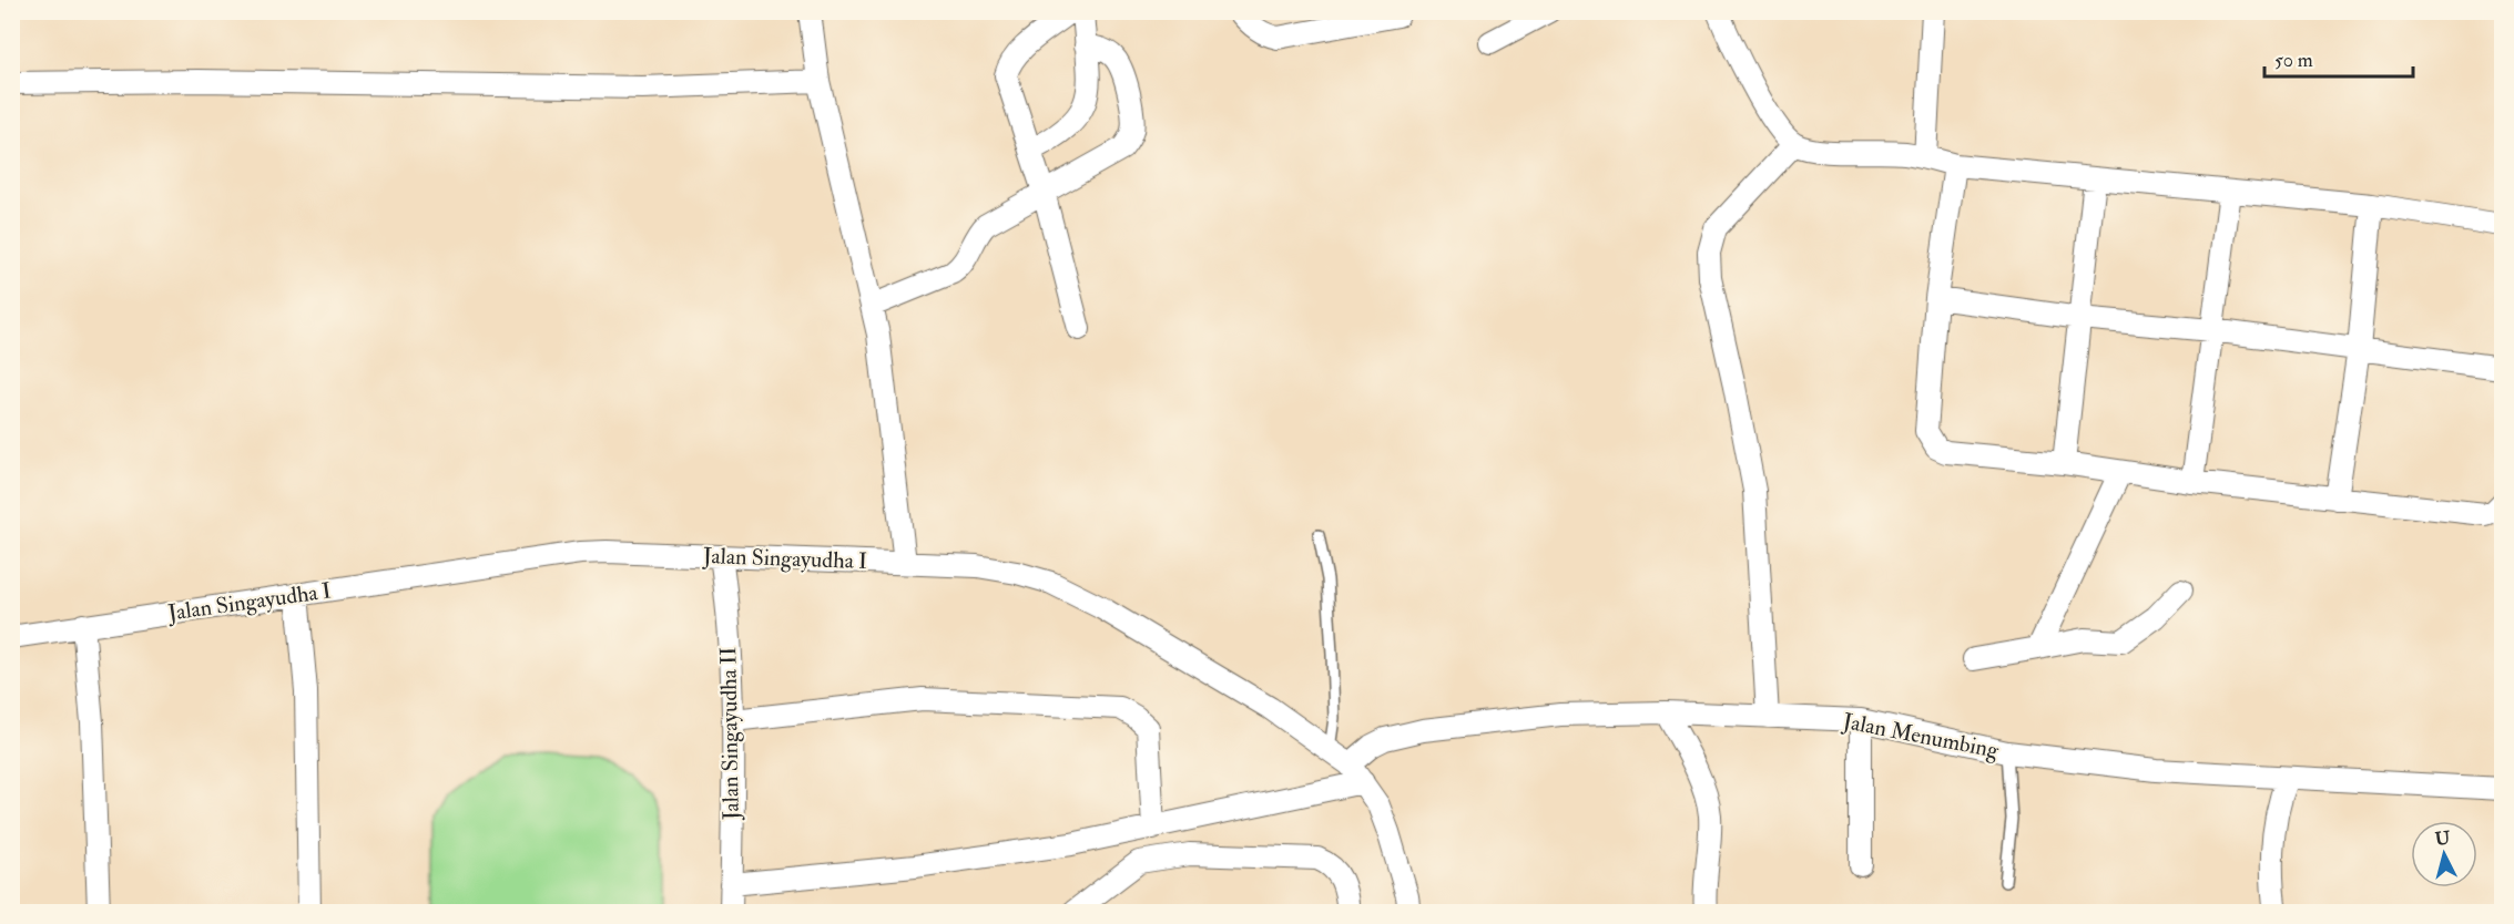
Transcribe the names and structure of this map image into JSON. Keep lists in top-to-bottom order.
{
  "streets": {
    "street": ["Jalan Singayudha I", "Jalan Singayudha II", "Jalan Menumbing"]
  },
  "crossings": [
    ["Jalan Singayudha I", "Jalan Singayudha II"],
    ["Jalan Singayudha I", "Jalan Menumbing"]
  ],
  "scale_bar": "50 m",
  "north": "top"
}
